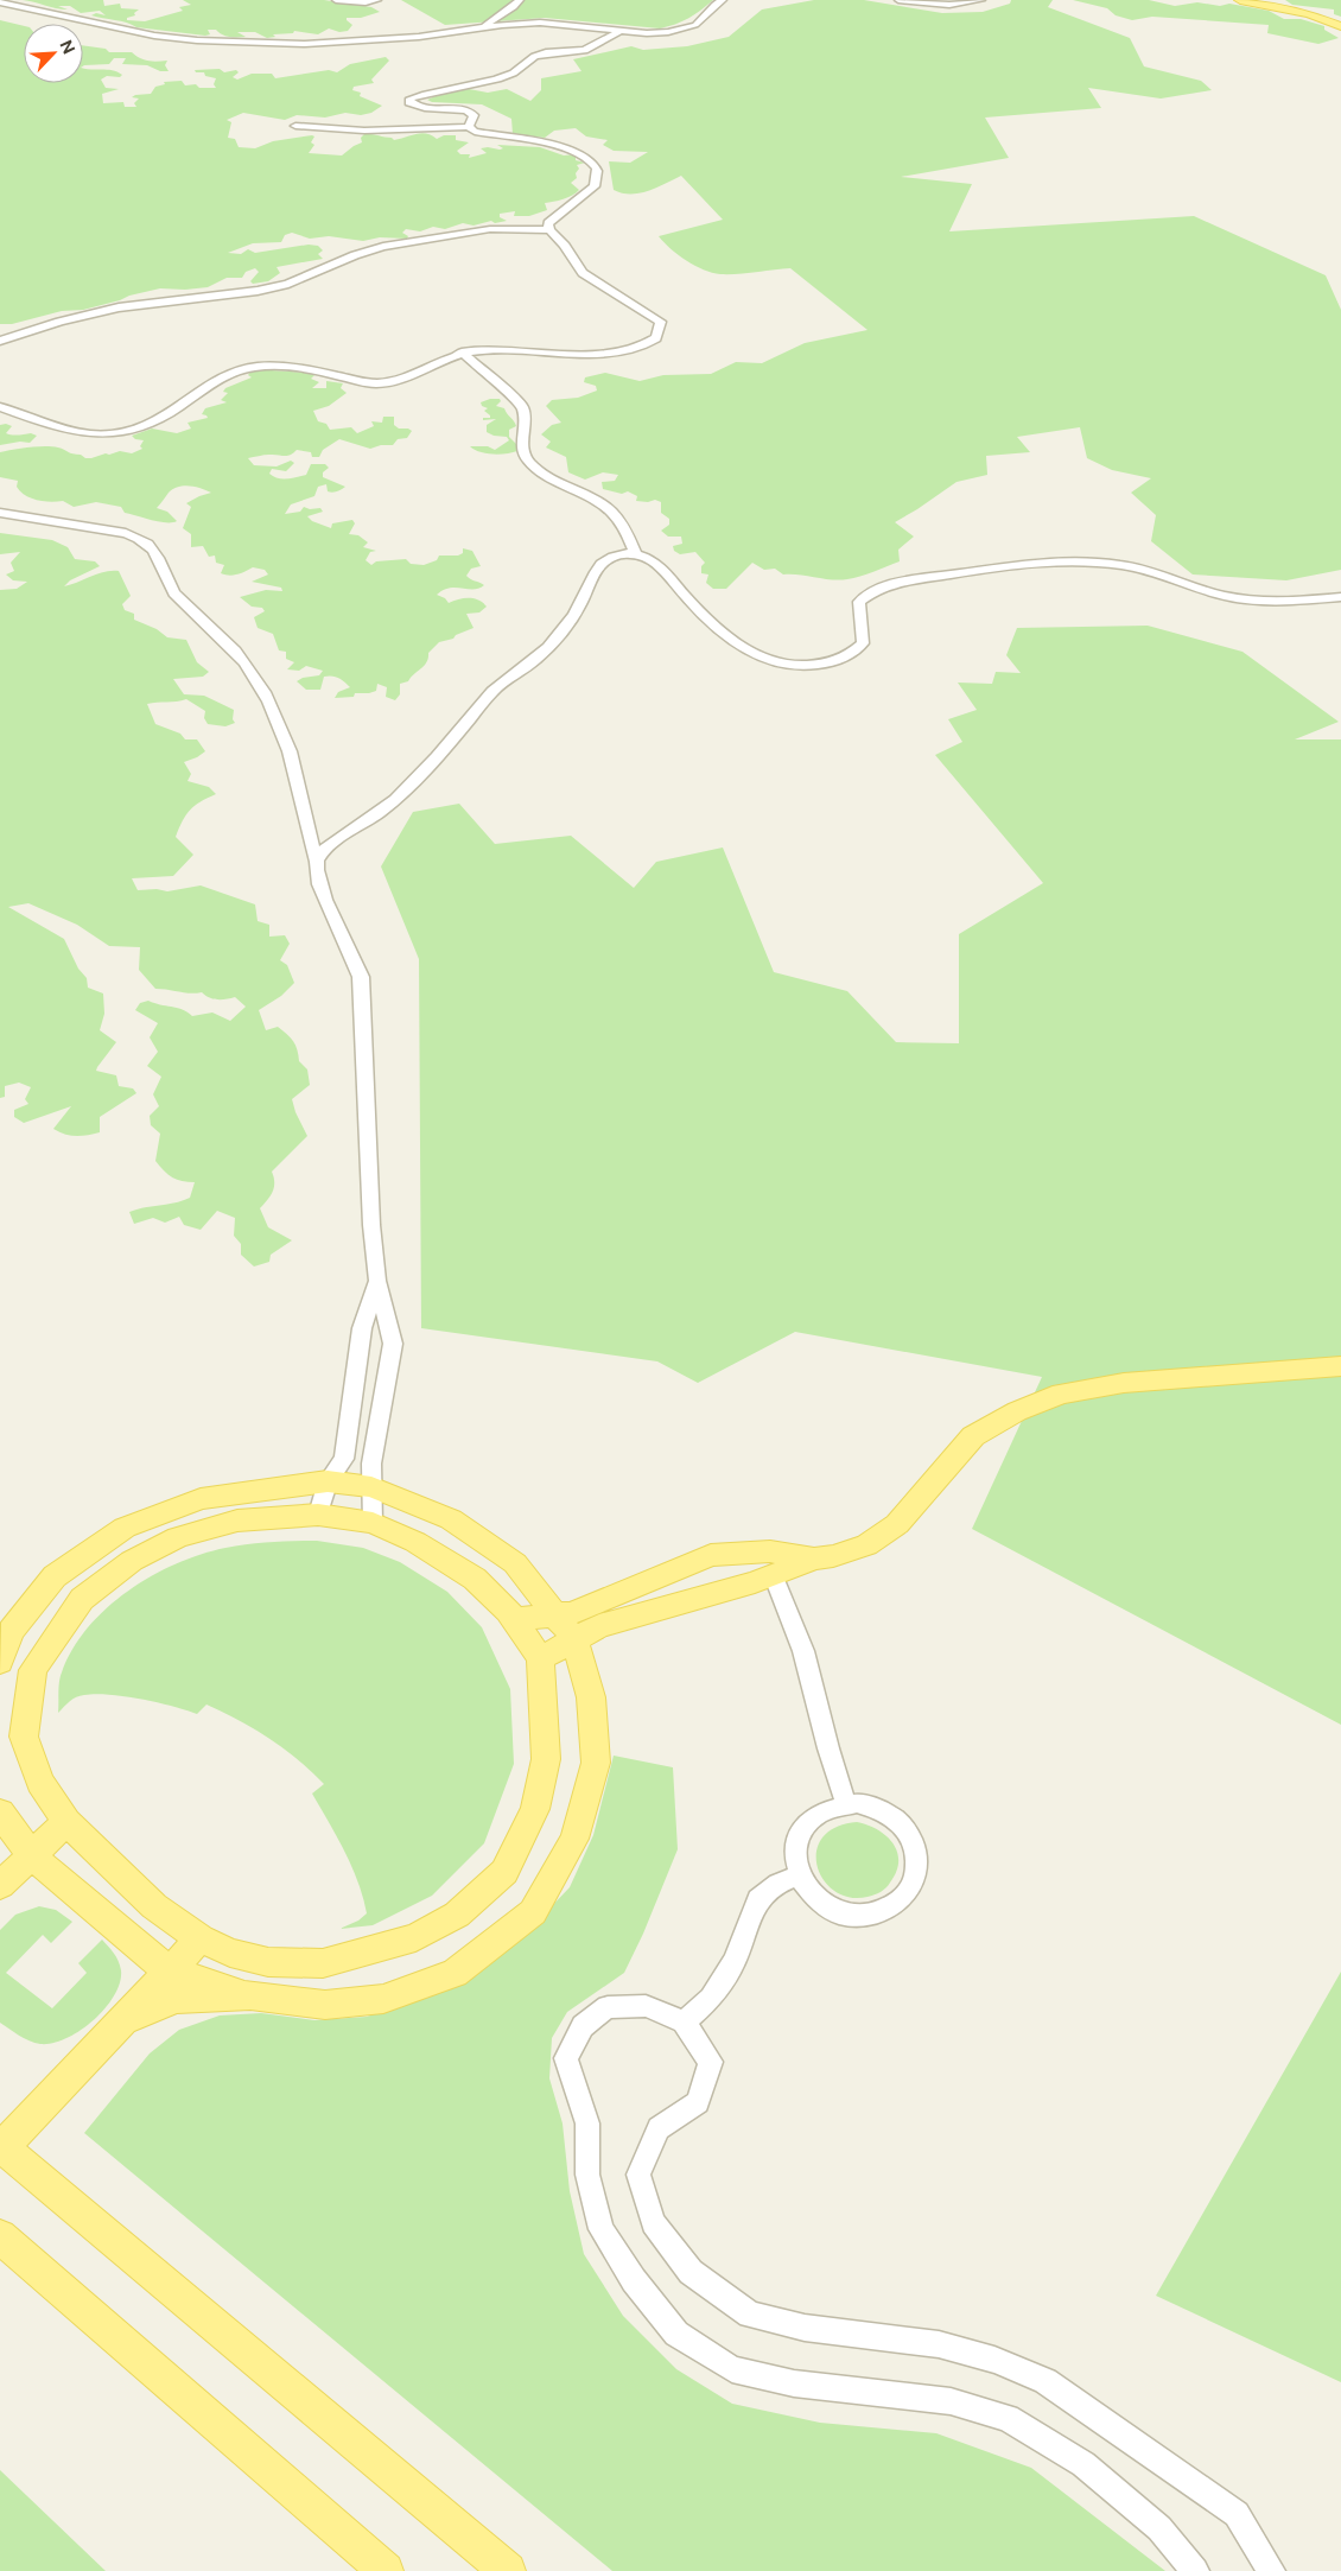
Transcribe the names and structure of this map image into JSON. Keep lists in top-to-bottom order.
{
  "north": "top right"
}
